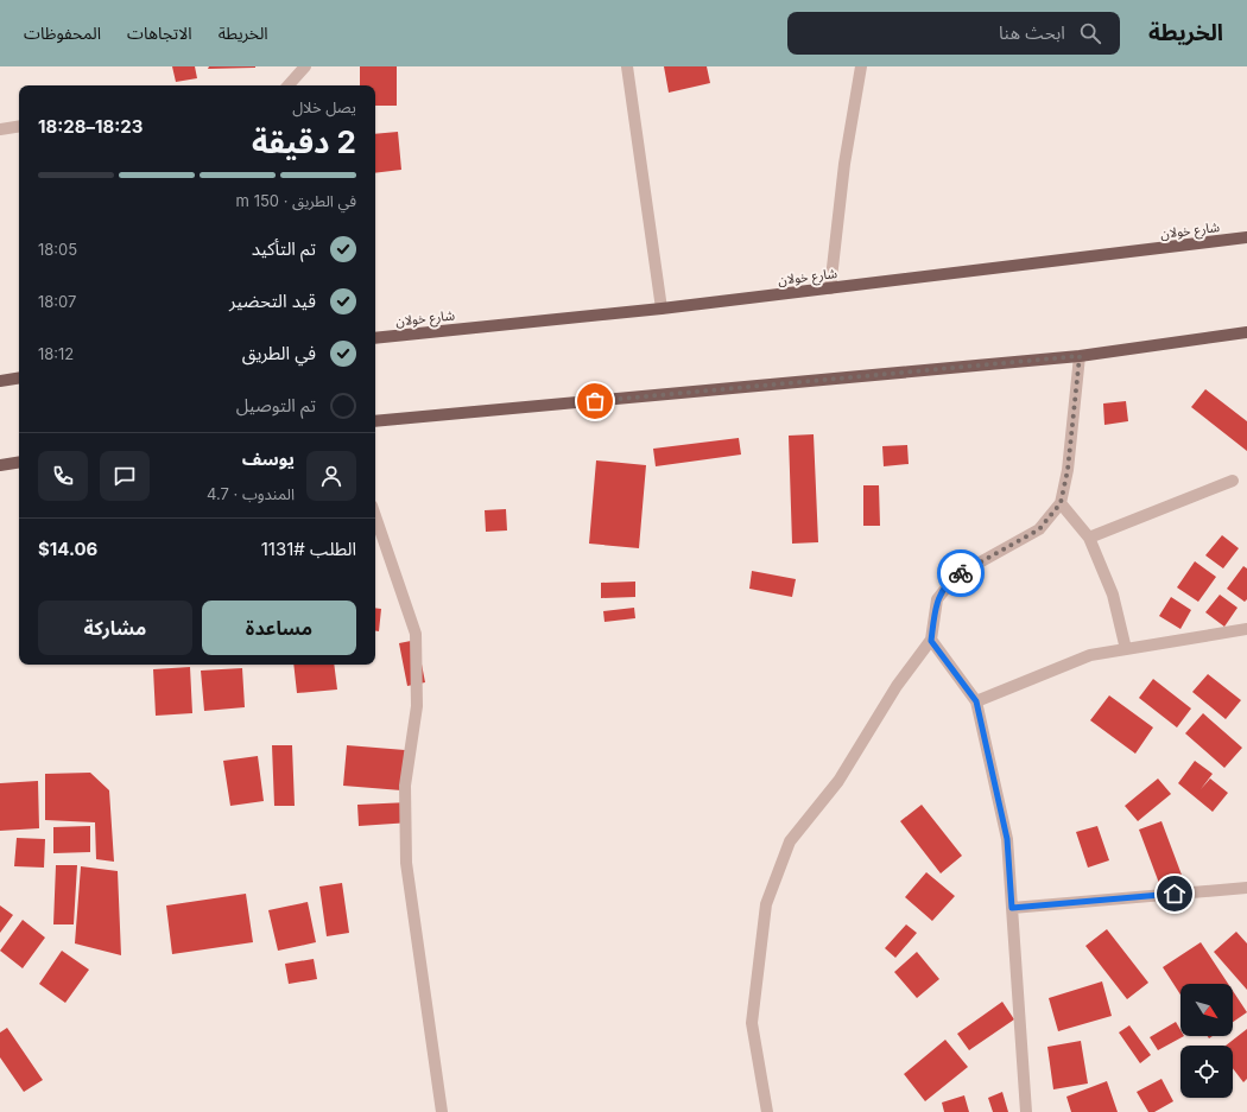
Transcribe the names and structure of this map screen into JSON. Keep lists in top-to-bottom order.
{
  "streets": {
    "main road": ["شارع خولان"]
  },
  "north": "bottom right",
  "page": {
    "header": "الخريطة",
    "search": "ابحث هنا",
    "nav": ["الخريطة", "الاتجاهات", "المحفوظات"],
    "heading": ["2 دقيقة", "يصل خلال", "18:23–18:28"],
    "panel": [
      "يوسف",
      "المندوب · 4.7",
      "الطلب #1131",
      "$14.06"
    ],
    "bar": "في الطريق · 150 m",
    "list": [
      ["تم التأكيد", "18:05"],
      ["قيد التحضير", "18:07"],
      ["في الطريق", "18:12"],
      "تم التوصيل"
    ],
    "buttons": ["مساعدة", "مشاركة"]
  }
}
